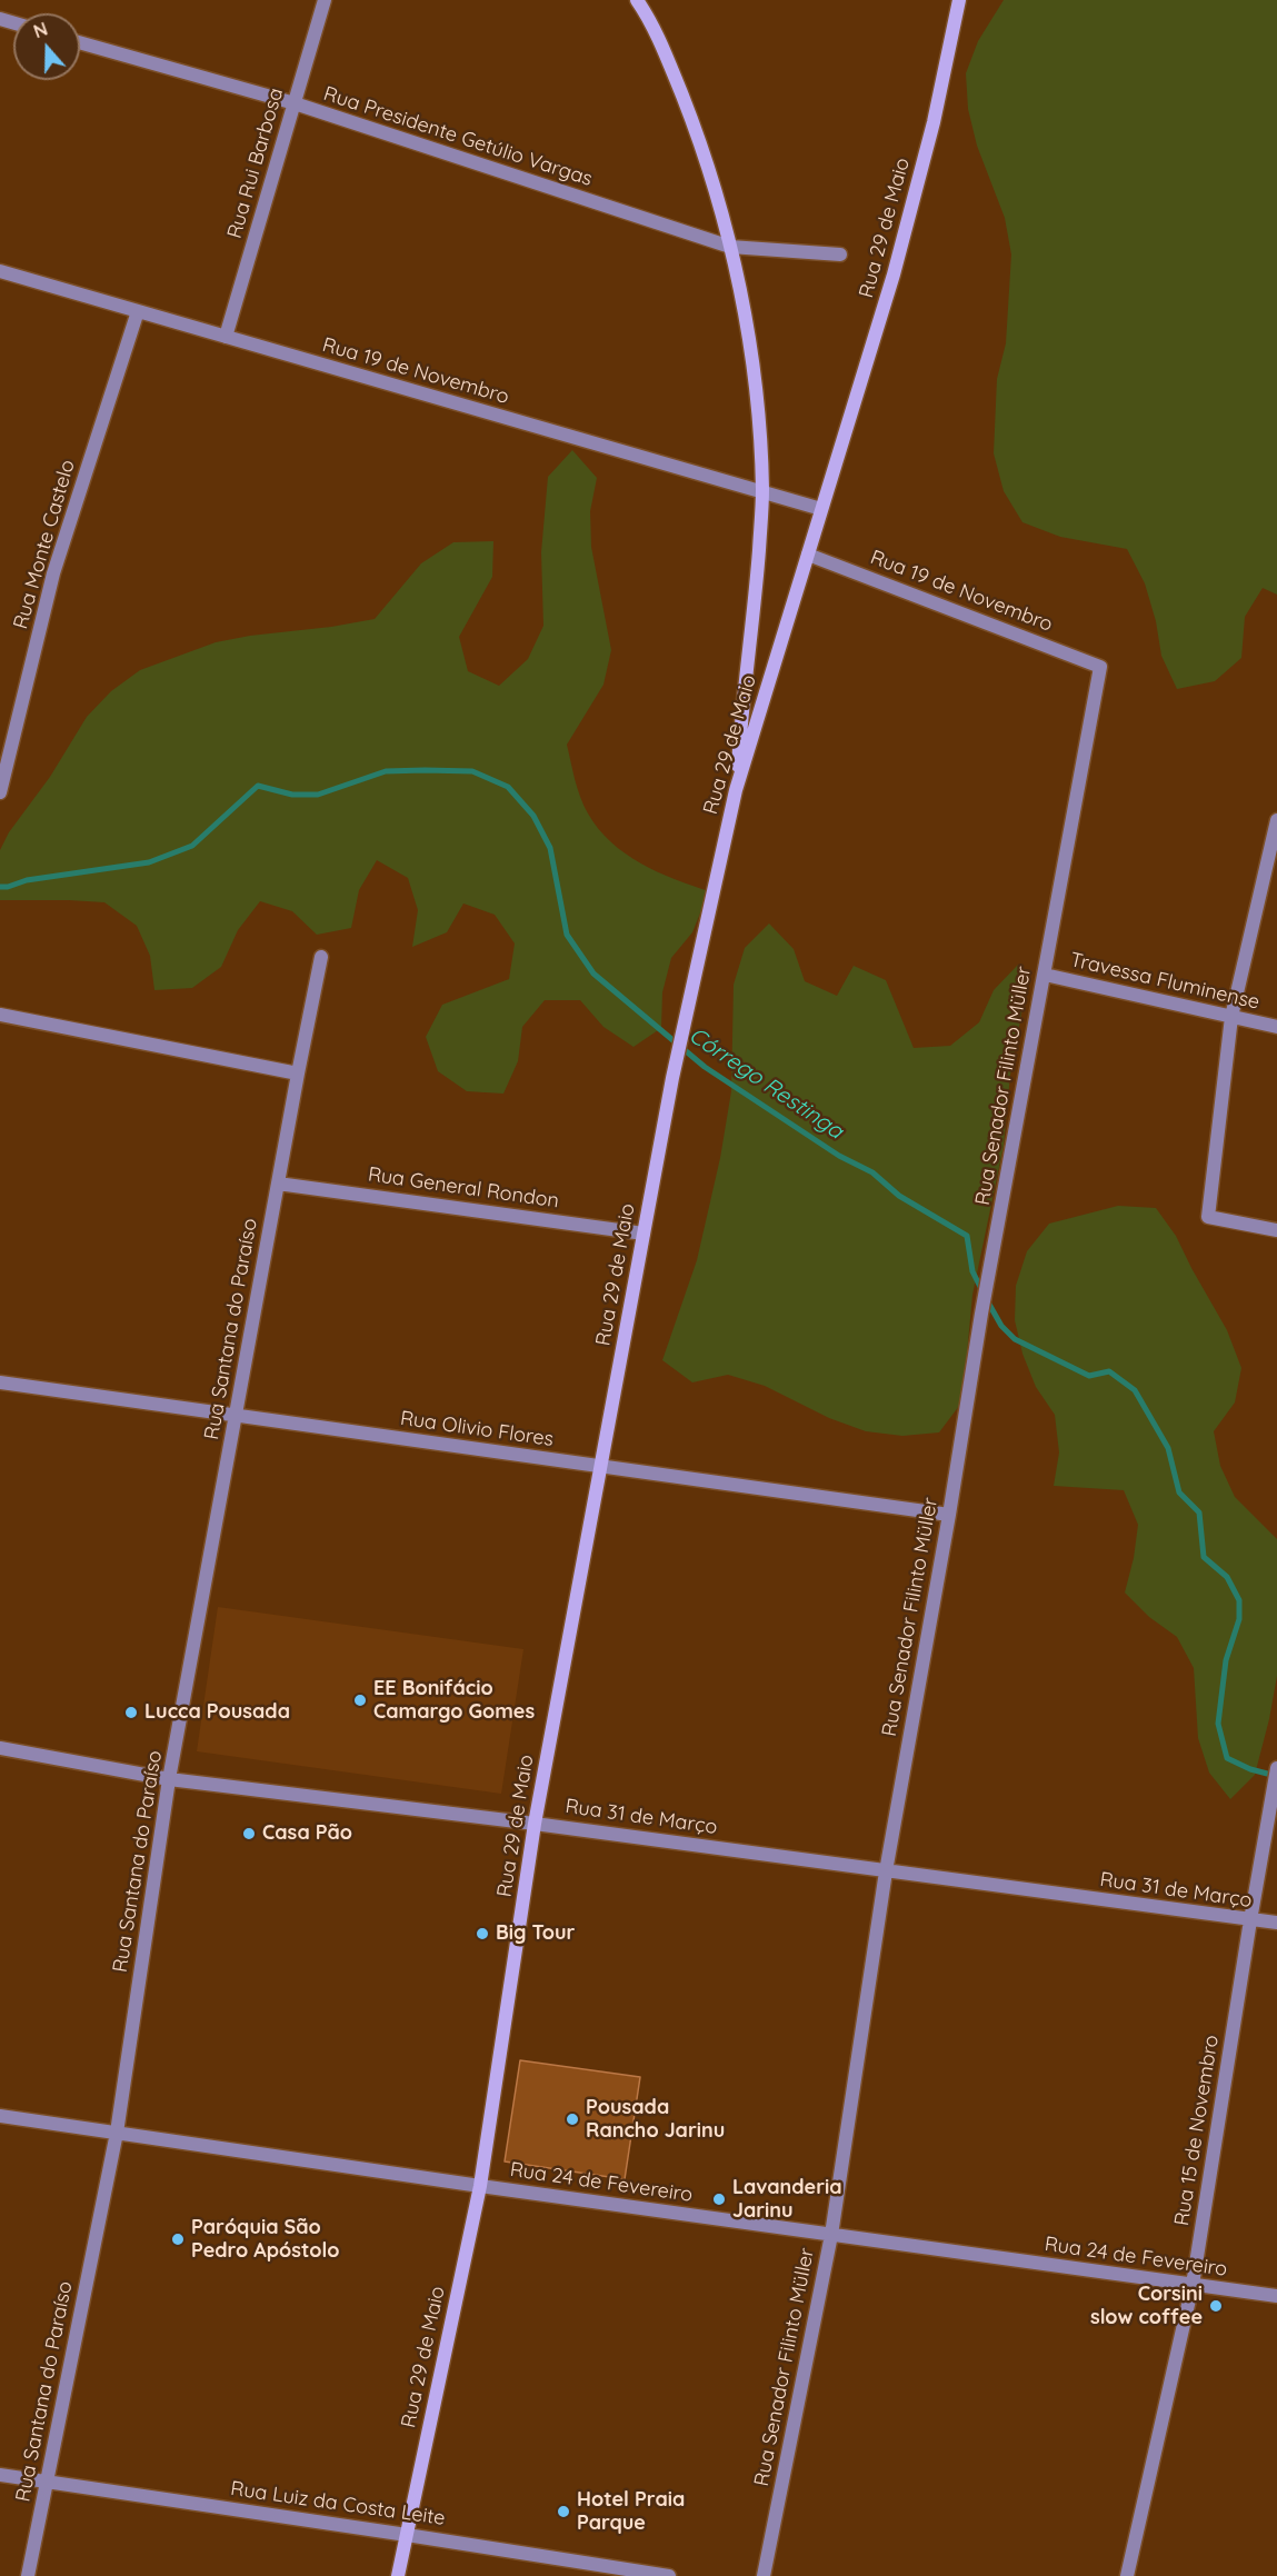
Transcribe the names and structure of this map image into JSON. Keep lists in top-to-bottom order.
{
  "streets": {
    "main road": ["Rua 29 de Maio"],
    "street": [
      "Rua Presidente Getúlio Vargas",
      "Rua Rui Barbosa",
      "Rua 19 de Novembro",
      "Rua Monte Castelo",
      "Travessa Fluminense",
      "Rua Senador Filinto Müller",
      "Rua General Rondon",
      "Rua Santana do Paraíso",
      "Rua Olivio Flores",
      "Rua 31 de Março",
      "Rua 15 de Novembro",
      "Rua 24 de Fevereiro",
      "Rua Luiz da Costa Leite"
    ]
  },
  "crossings": [
    ["Rua Presidente Getúlio Vargas", "Rua Rui Barbosa"],
    ["Rua Rui Barbosa", "Rua 19 de Novembro"],
    ["Rua 29 de Maio", "Rua 19 de Novembro"],
    ["Rua 29 de Maio", "Rua General Rondon"],
    ["Rua 29 de Maio", "Rua Olivio Flores"],
    ["Rua 29 de Maio", "Rua 31 de Março"],
    ["Rua 29 de Maio", "Rua 24 de Fevereiro"],
    ["Rua 29 de Maio", "Rua Luiz da Costa Leite"],
    ["Rua 19 de Novembro", "Rua Monte Castelo"],
    ["Rua 19 de Novembro", "Rua Senador Filinto Müller"],
    ["Travessa Fluminense", "Rua Senador Filinto Müller"],
    ["Rua Senador Filinto Müller", "Rua Olivio Flores"],
    ["Rua Senador Filinto Müller", "Rua 31 de Março"],
    ["Rua Senador Filinto Müller", "Rua 24 de Fevereiro"],
    ["Rua General Rondon", "Rua Santana do Paraíso"],
    ["Rua Santana do Paraíso", "Rua Olivio Flores"],
    ["Rua Santana do Paraíso", "Rua 31 de Março"],
    ["Rua Santana do Paraíso", "Rua 24 de Fevereiro"],
    ["Rua Santana do Paraíso", "Rua Luiz da Costa Leite"],
    ["Rua 31 de Março", "Rua 15 de Novembro"],
    ["Rua 15 de Novembro", "Rua 24 de Fevereiro"]
  ],
  "water": ["Córrego Restinga"],
  "places": [
    "EE Bonifácio Camargo Gomes",
    "Lucca Pousada",
    "Casa Pão",
    "Big Tour",
    "Pousada Rancho Jarinu",
    "Lavanderia Jarinu",
    "Paróquia São Pedro Apóstolo",
    "Corsini slow coffee",
    "Hotel Praia Parque"
  ],
  "north": "top"
}
